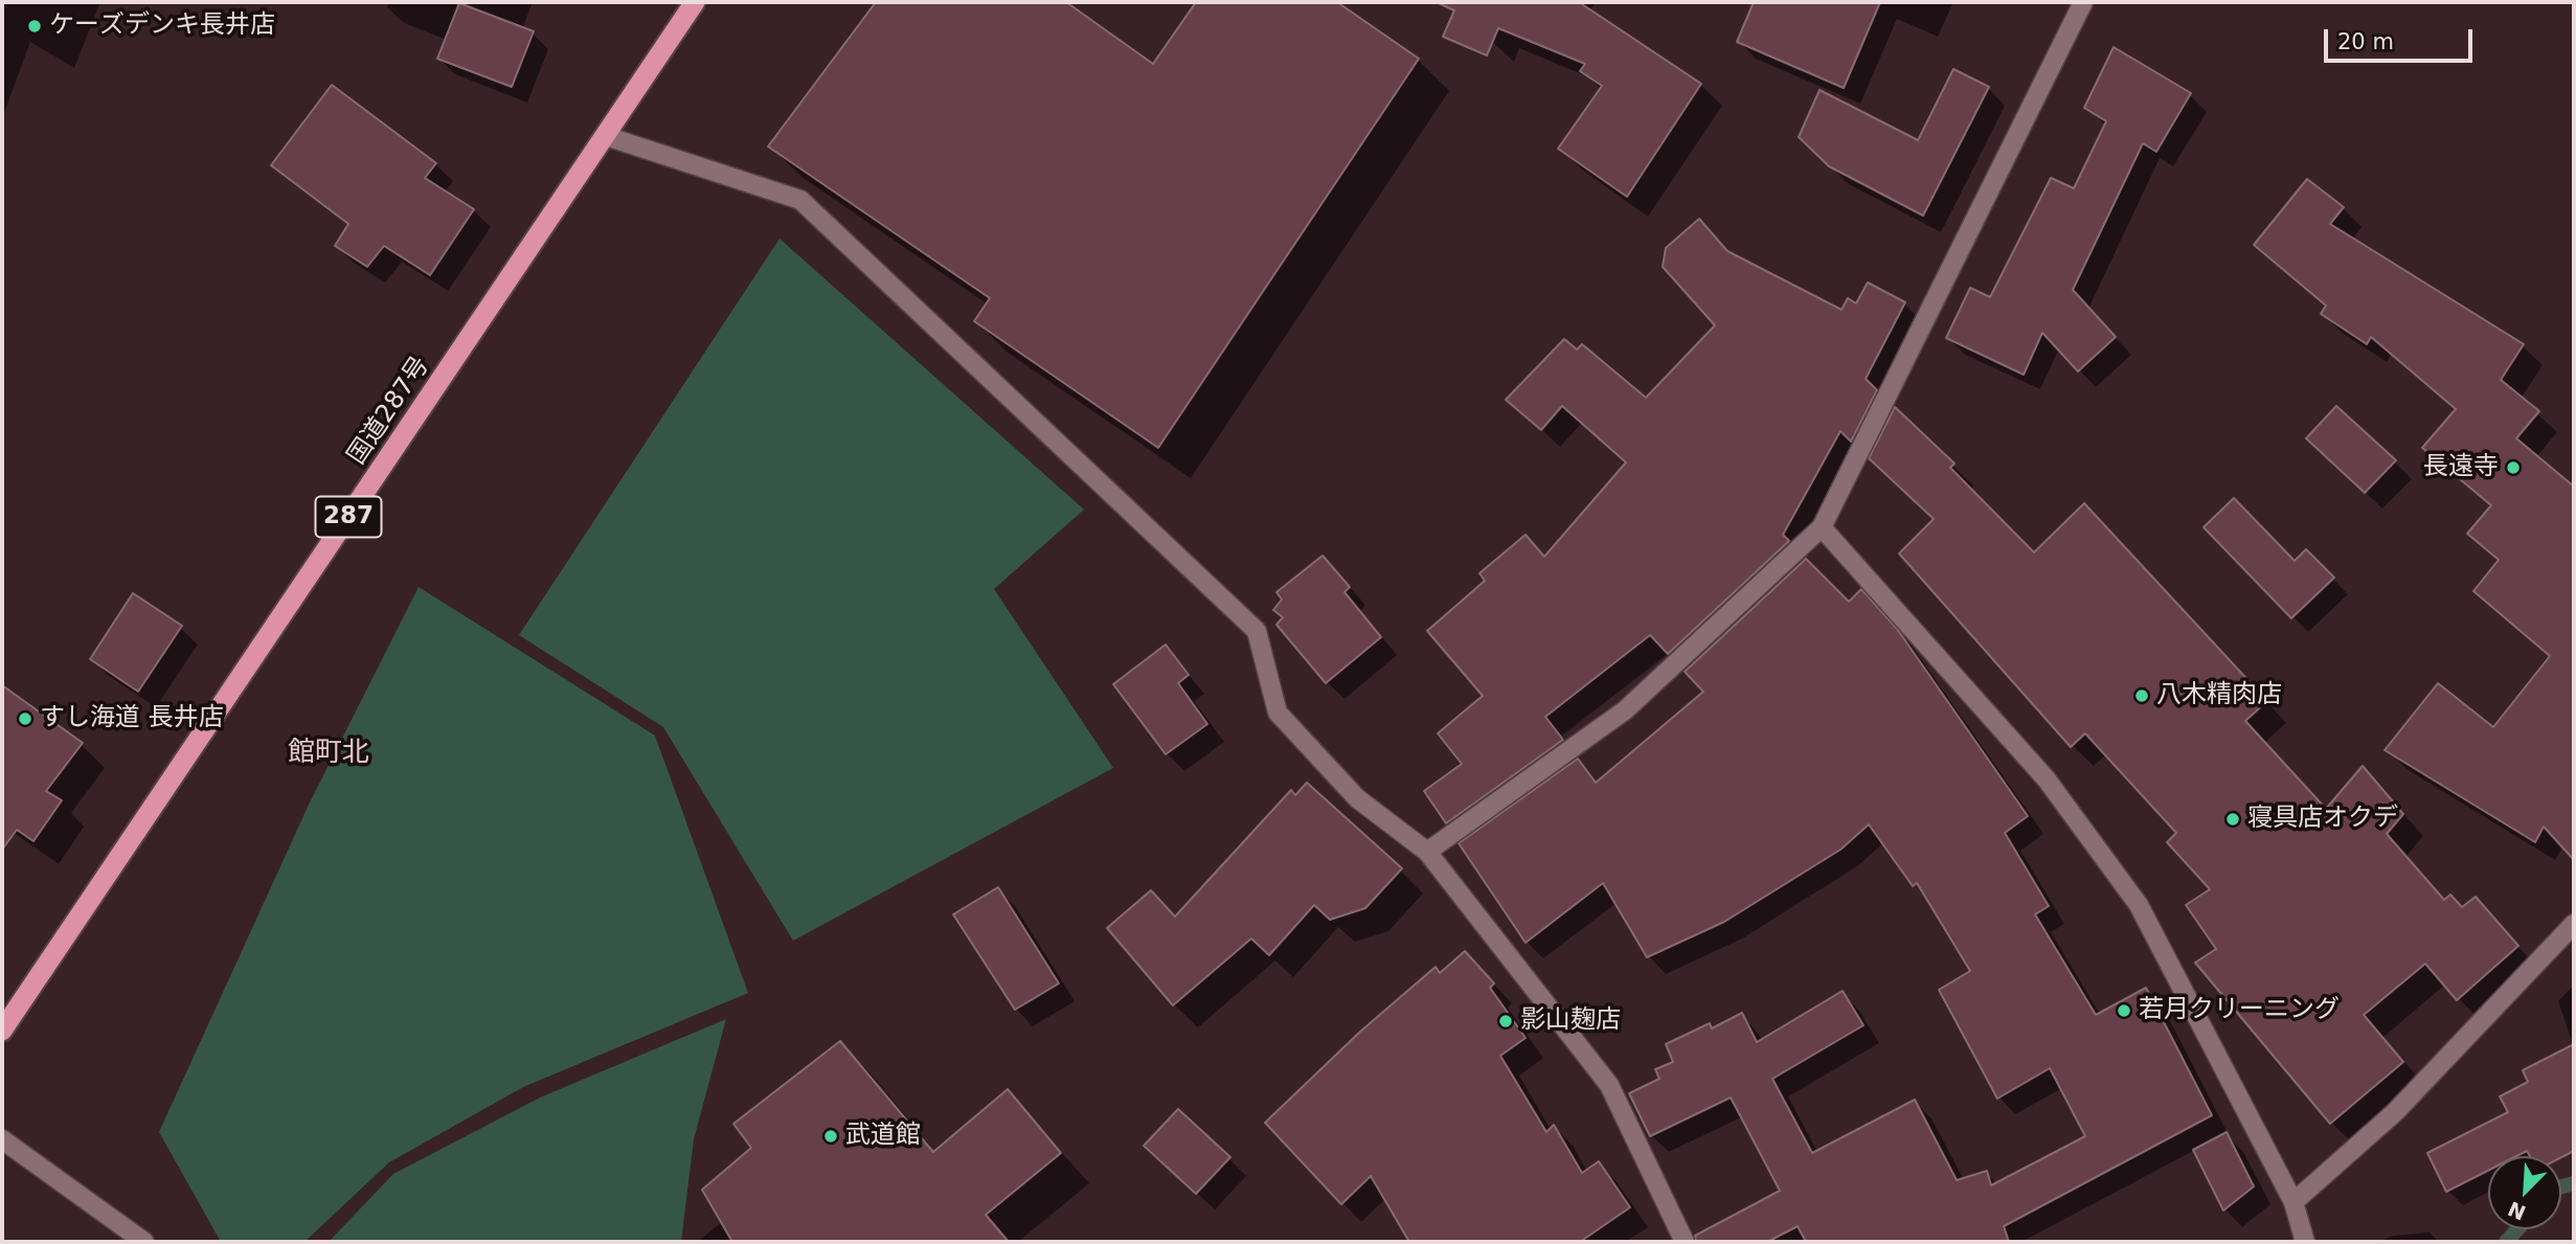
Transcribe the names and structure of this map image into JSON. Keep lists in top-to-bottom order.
{
  "streets": {
    "highway": ["国道287号", "287"]
  },
  "districts": ["館町北"],
  "places": [
    "ケーズデンキ長井店",
    "長遠寺",
    "八木精肉店",
    "すし海道 長井店",
    "寝具店オクデ",
    "若月クリーニング",
    "影山麹店",
    "武道館"
  ],
  "scale_bar": "20 m",
  "north": "bottom left"
}
